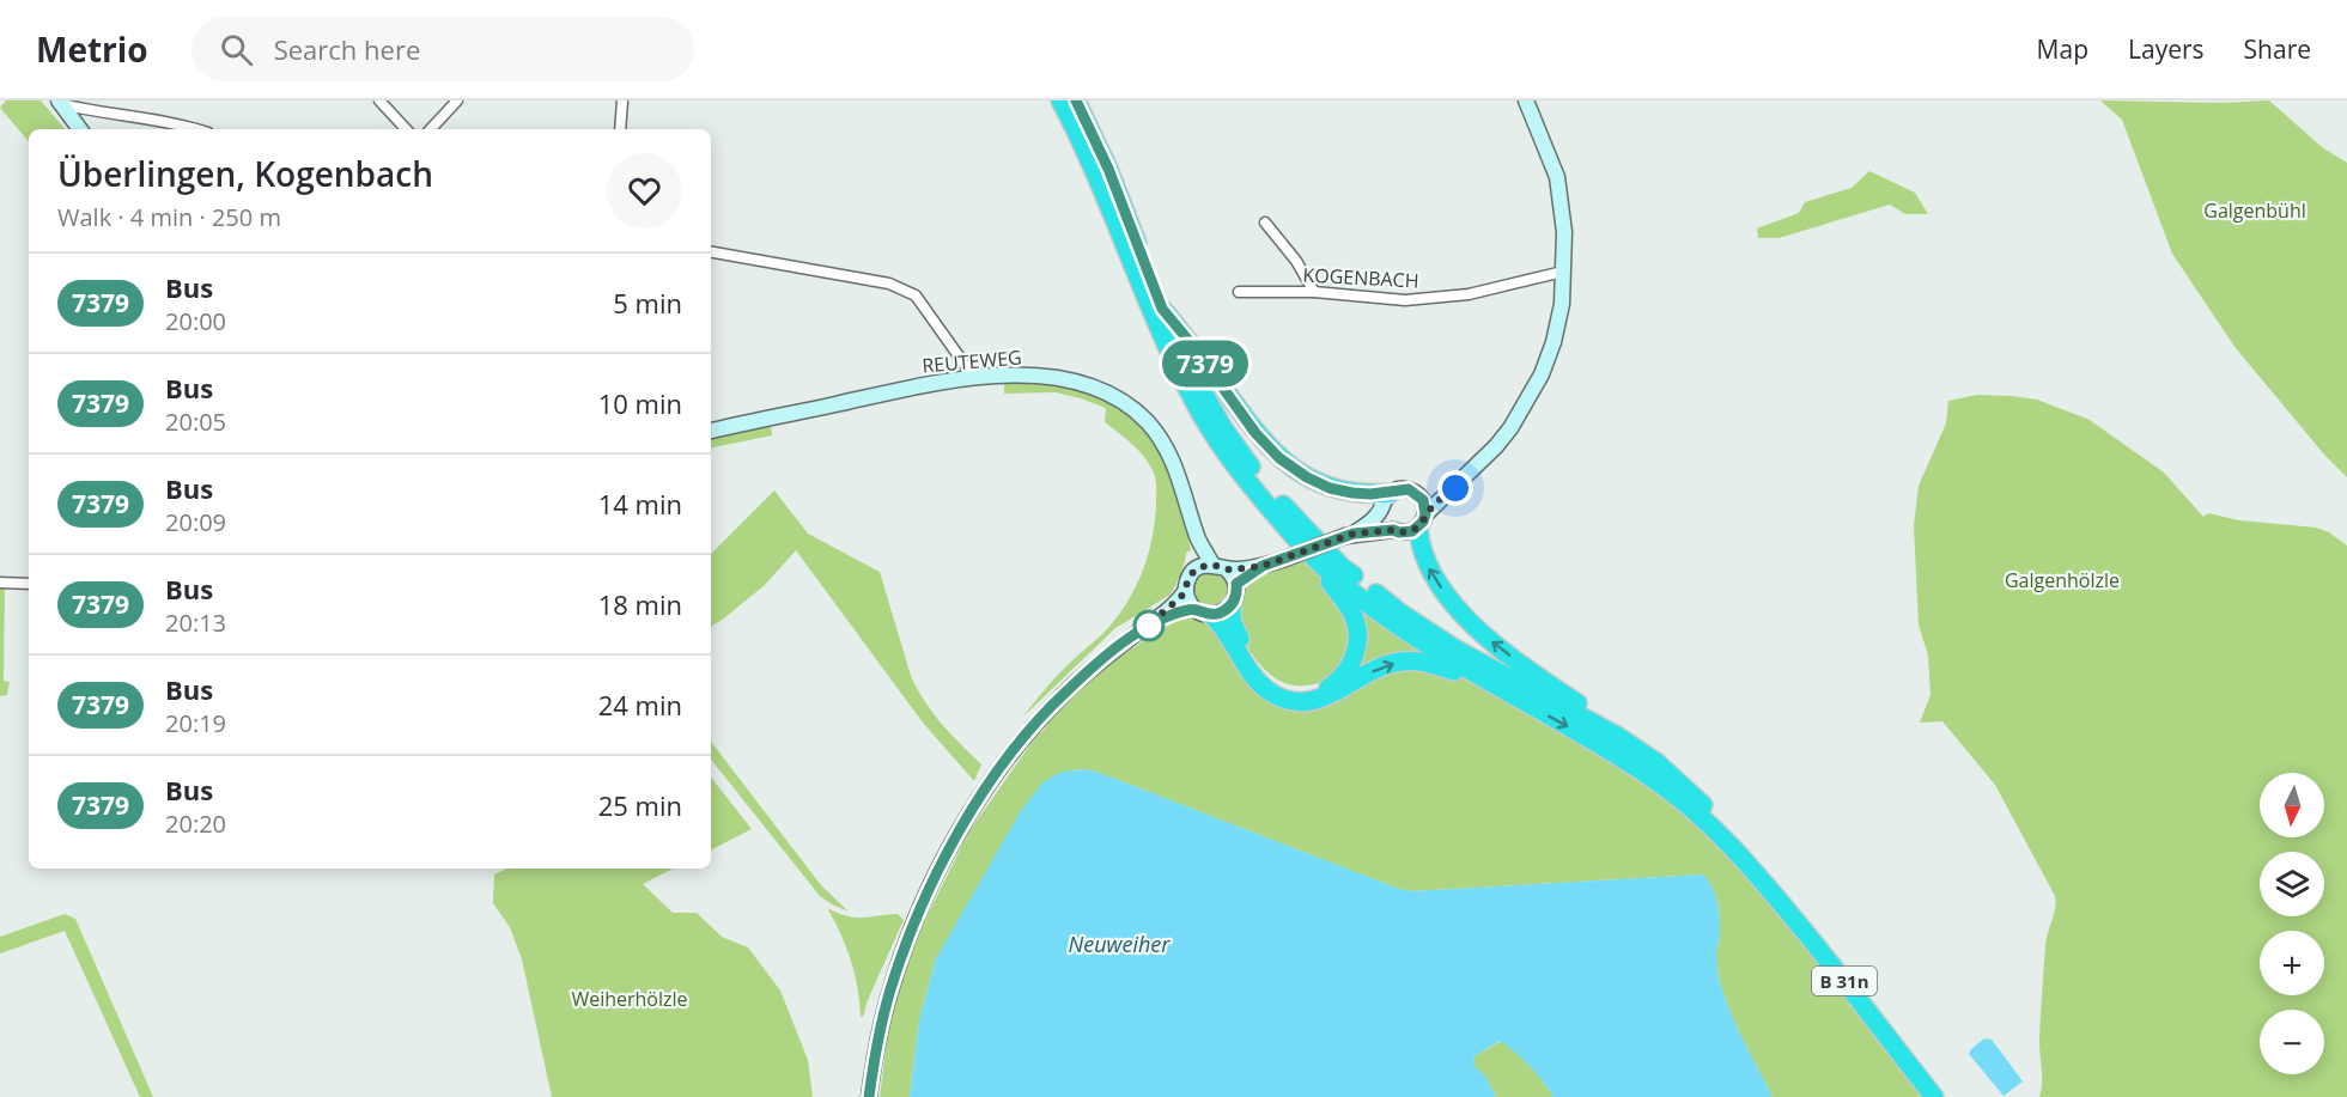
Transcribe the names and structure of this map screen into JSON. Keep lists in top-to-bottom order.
{
  "streets": {
    "highway": ["B 31n"],
    "street": ["KOGENBACH", "REUTEWEG"]
  },
  "water": ["Neuweiher"],
  "parks": ["Galgenbühl", "Galgenhölzle", "Weiherhölzle"],
  "lines": ["bus line 7379"],
  "north": "bottom",
  "page": {
    "header": "Metrio",
    "search": "Search here",
    "nav": ["Map", "Layers", "Share"],
    "on_map": "7379",
    "heading": ["Überlingen, Kogenbach", "Walk · 4 min · 250 m"],
    "list": [
      {
        "mark": "7379",
        "name": "Bus",
        "note": "20:00",
        "value": "5 min"
      },
      {
        "mark": "7379",
        "name": "Bus",
        "note": "20:05",
        "value": "10 min"
      },
      {
        "mark": "7379",
        "name": "Bus",
        "note": "20:09",
        "value": "14 min"
      },
      {
        "mark": "7379",
        "name": "Bus",
        "note": "20:13",
        "value": "18 min"
      },
      {
        "mark": "7379",
        "name": "Bus",
        "note": "20:19",
        "value": "24 min"
      },
      {
        "mark": "7379",
        "name": "Bus",
        "note": "20:20",
        "value": "25 min"
      }
    ],
    "map_buttons": ["+", "−"]
  }
}
